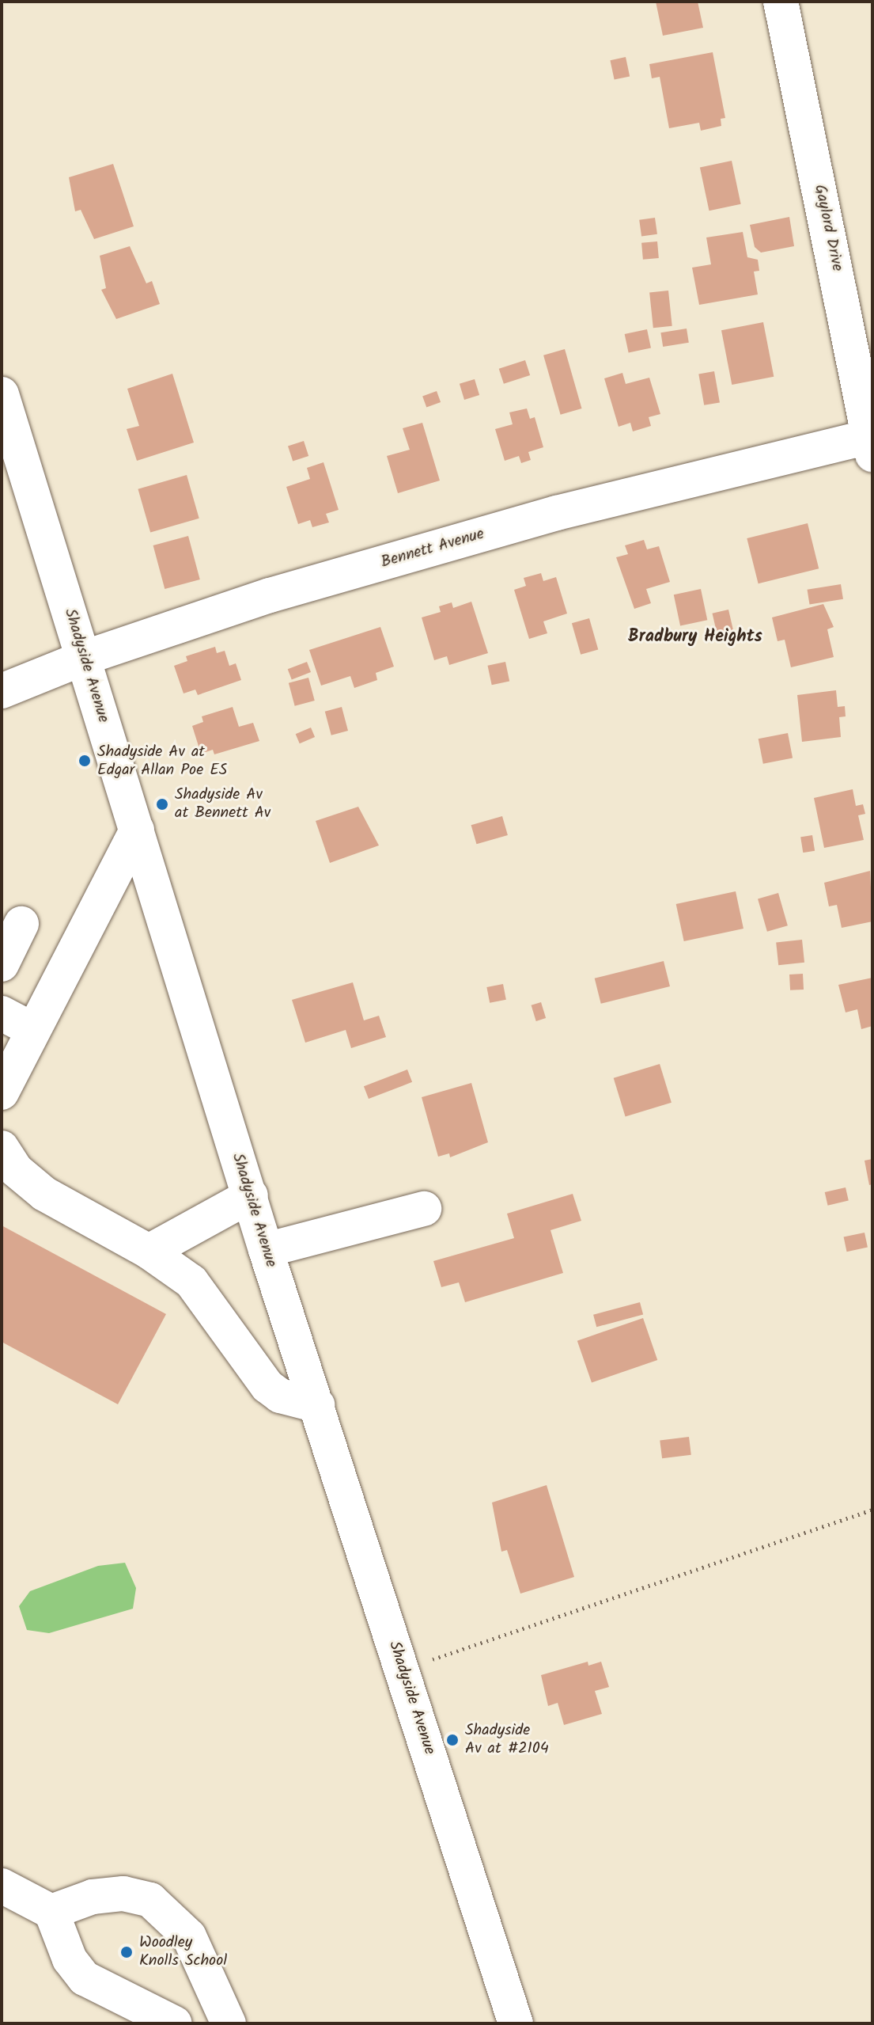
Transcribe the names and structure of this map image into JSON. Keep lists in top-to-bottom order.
{
  "streets": {
    "street": ["Gaylord Drive", "Bennett Avenue", "Shadyside Avenue"]
  },
  "crossings": [
    ["Gaylord Drive", "Bennett Avenue"],
    ["Bennett Avenue", "Shadyside Avenue"]
  ],
  "districts": ["Bradbury Heights"],
  "places": [
    "Shadyside Av at Edgar Allan Poe ES",
    "Shadyside Av at Bennett Av",
    "Shadyside Av at #2104",
    "Woodley Knolls School"
  ]
}
